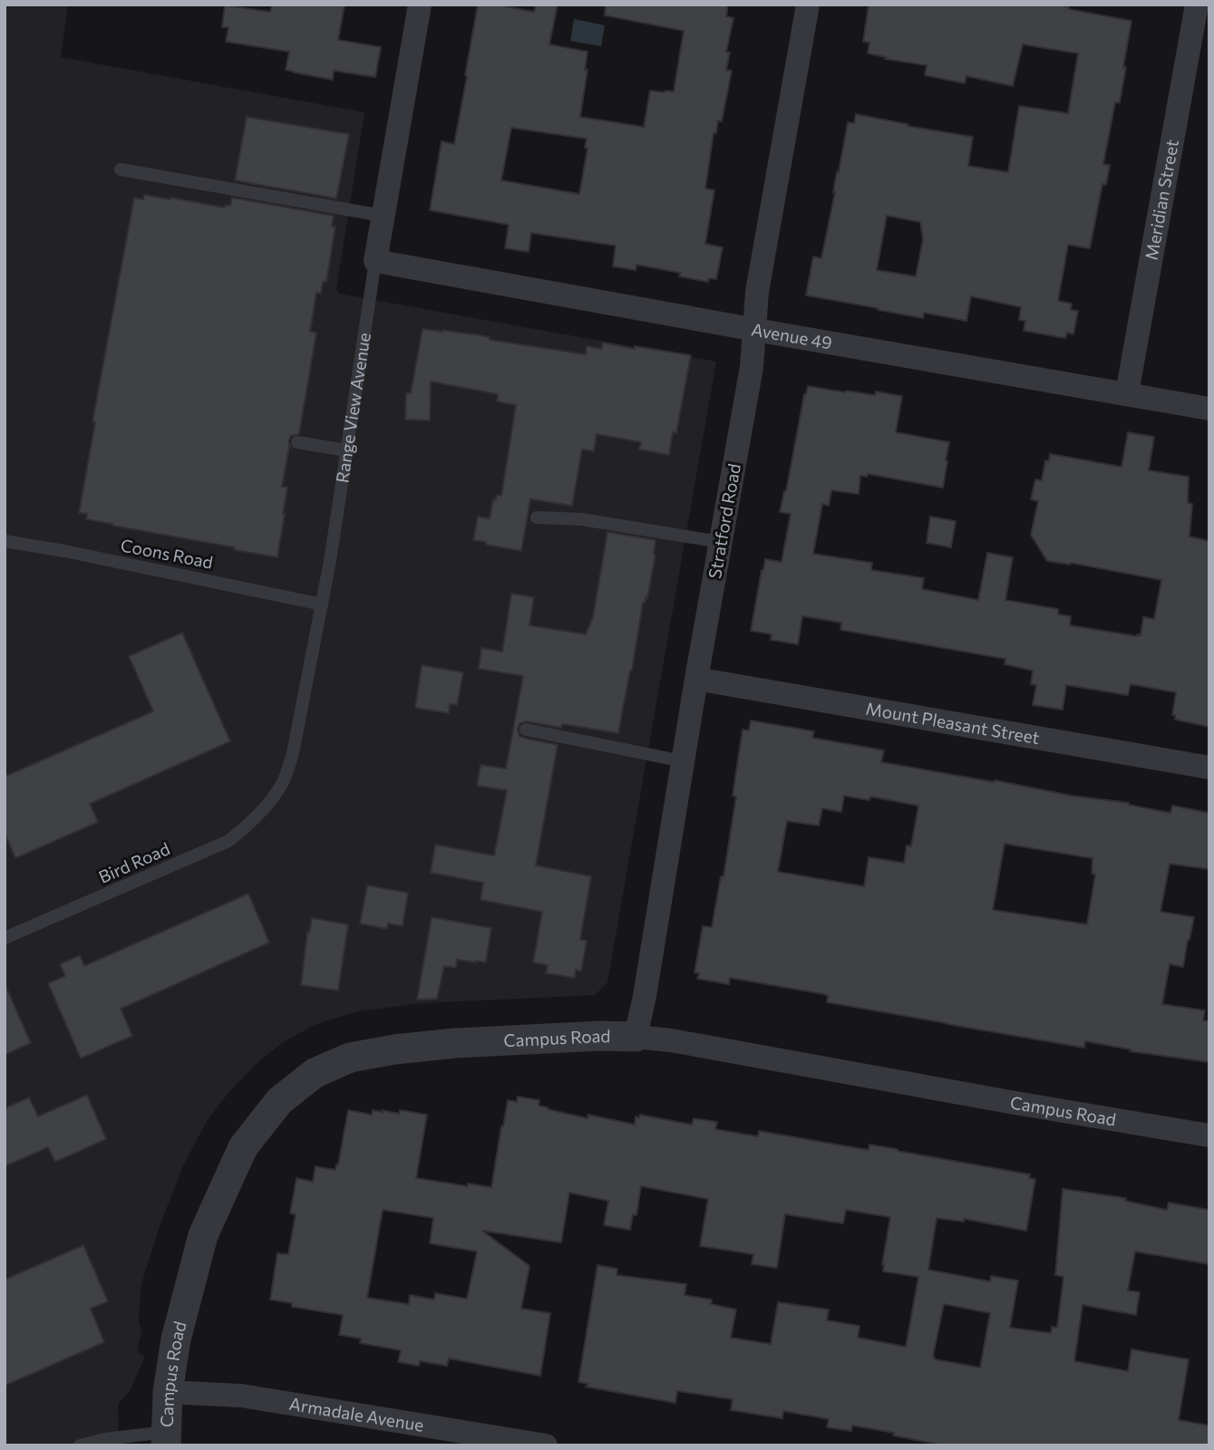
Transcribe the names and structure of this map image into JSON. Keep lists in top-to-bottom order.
{
  "streets": {
    "street": [
      "Meridian Street",
      "Avenue 49",
      "Range View Avenue",
      "Stratford Road",
      "Mount Pleasant Street",
      "Campus Road",
      "Armadale Avenue"
    ],
    "lane": ["Coons Road", "Bird Road"]
  },
  "crossings": [
    ["Meridian Street", "Avenue 49"],
    ["Avenue 49", "Range View Avenue"],
    ["Avenue 49", "Stratford Road"],
    ["Range View Avenue", "Coons Road"],
    ["Range View Avenue", "Bird Road"],
    ["Stratford Road", "Mount Pleasant Street"],
    ["Stratford Road", "Campus Road"],
    ["Campus Road", "Armadale Avenue"]
  ]
}
